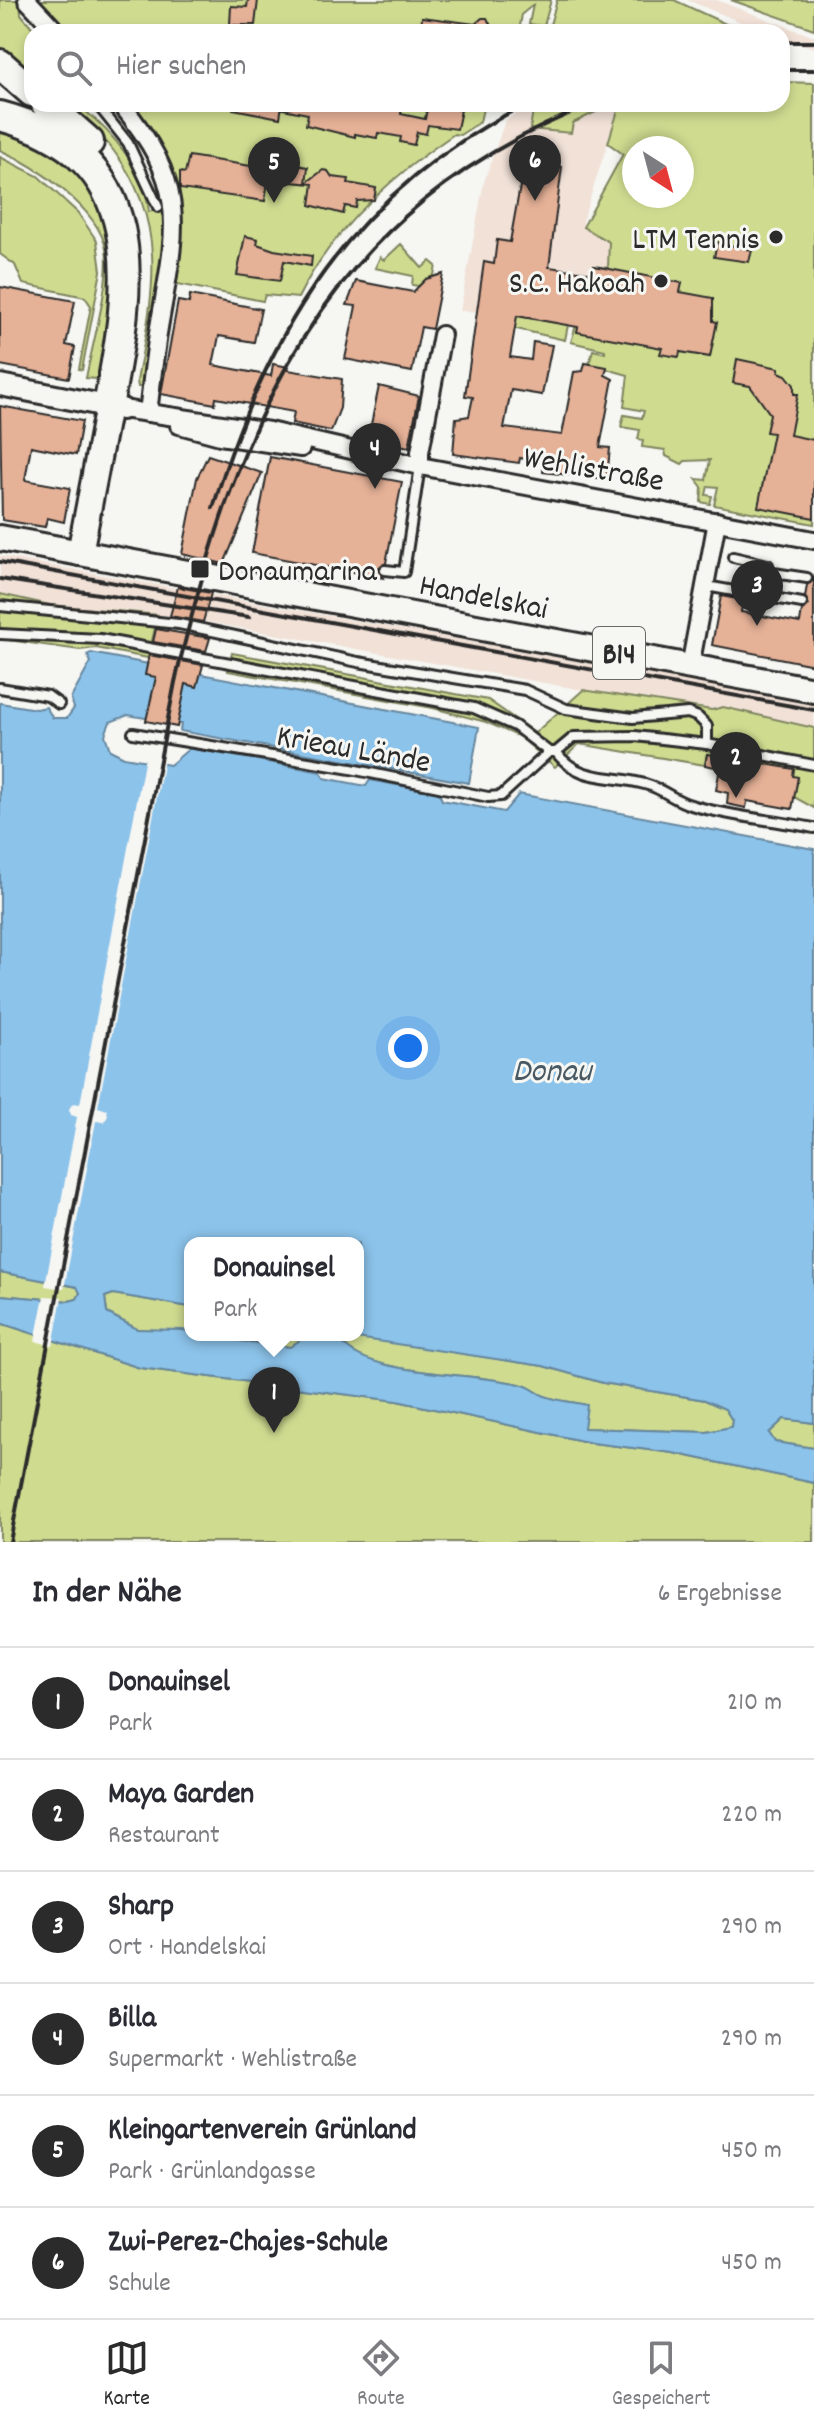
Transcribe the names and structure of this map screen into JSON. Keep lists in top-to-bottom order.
{
  "streets": {
    "main road": ["Handelskai", "B14"],
    "street": ["Wehlistraße"],
    "lane": ["Krieau Lände"]
  },
  "water": ["Donau"],
  "places": {
    "other": ["LTM Tennis", "S.C. Hakoah"],
    "transit": ["Donaumarina"]
  },
  "north": "bottom right",
  "page": {
    "search": "Hier suchen",
    "pins": [
      "6",
      "5",
      "4",
      "3",
      "2",
      "1"
    ],
    "popup": ["Donauinsel", "Park"],
    "heading": ["In der Nähe", "6 Ergebnisse"],
    "list": [
      {
        "mark": "1",
        "name": "Donauinsel",
        "note": "Park",
        "value": "210 m"
      },
      {
        "mark": "2",
        "name": "Maya Garden",
        "note": "Restaurant",
        "value": "220 m"
      },
      {
        "mark": "3",
        "name": "Sharp",
        "note": "Ort · Handelskai",
        "value": "290 m"
      },
      {
        "mark": "4",
        "name": "Billa",
        "note": "Supermarkt · Wehlistraße",
        "value": "290 m"
      },
      {
        "mark": "5",
        "name": "Kleingartenverein Grünland",
        "note": "Park · Grünlandgasse",
        "value": "450 m"
      },
      {
        "mark": "6",
        "name": "Zwi-Perez-Chajes-Schule",
        "note": "Schule",
        "value": "450 m"
      }
    ],
    "nav": ["Karte", "Route", "Gespeichert"]
  }
}
